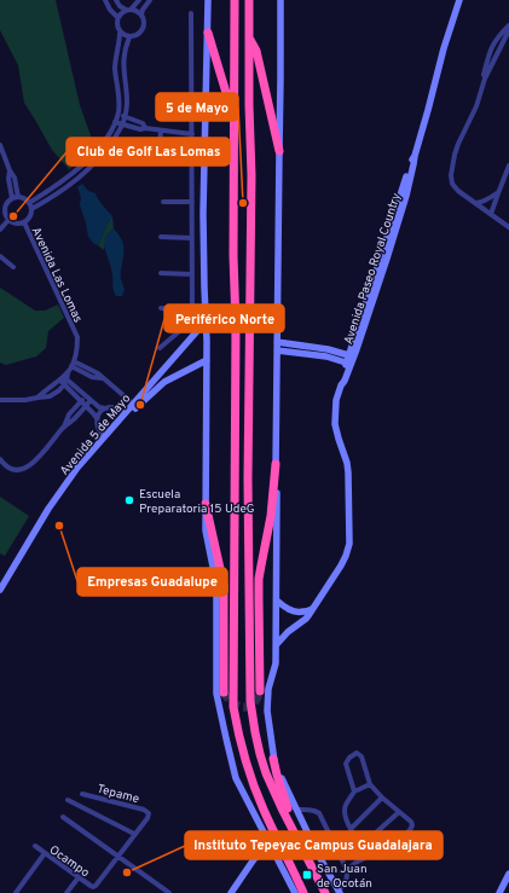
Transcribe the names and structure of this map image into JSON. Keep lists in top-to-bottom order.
{
  "streets": {
    "main road": ["Avenida Paseo Royal Country", "Avenida 5 de Mayo"],
    "street": ["Avenida Las Lomas", "Tepame", "Ocampo"]
  },
  "places": {
    "other": [
      "5 de Mayo",
      "Club de Golf Las Lomas",
      "Periférico Norte",
      "Escuela Preparatoria 15 UdeG",
      "Empresas Guadalupe",
      "Instituto Tepeyac Campus Guadalajara"
    ],
    "transit": ["San Juan de Ocotán"]
  }
}
